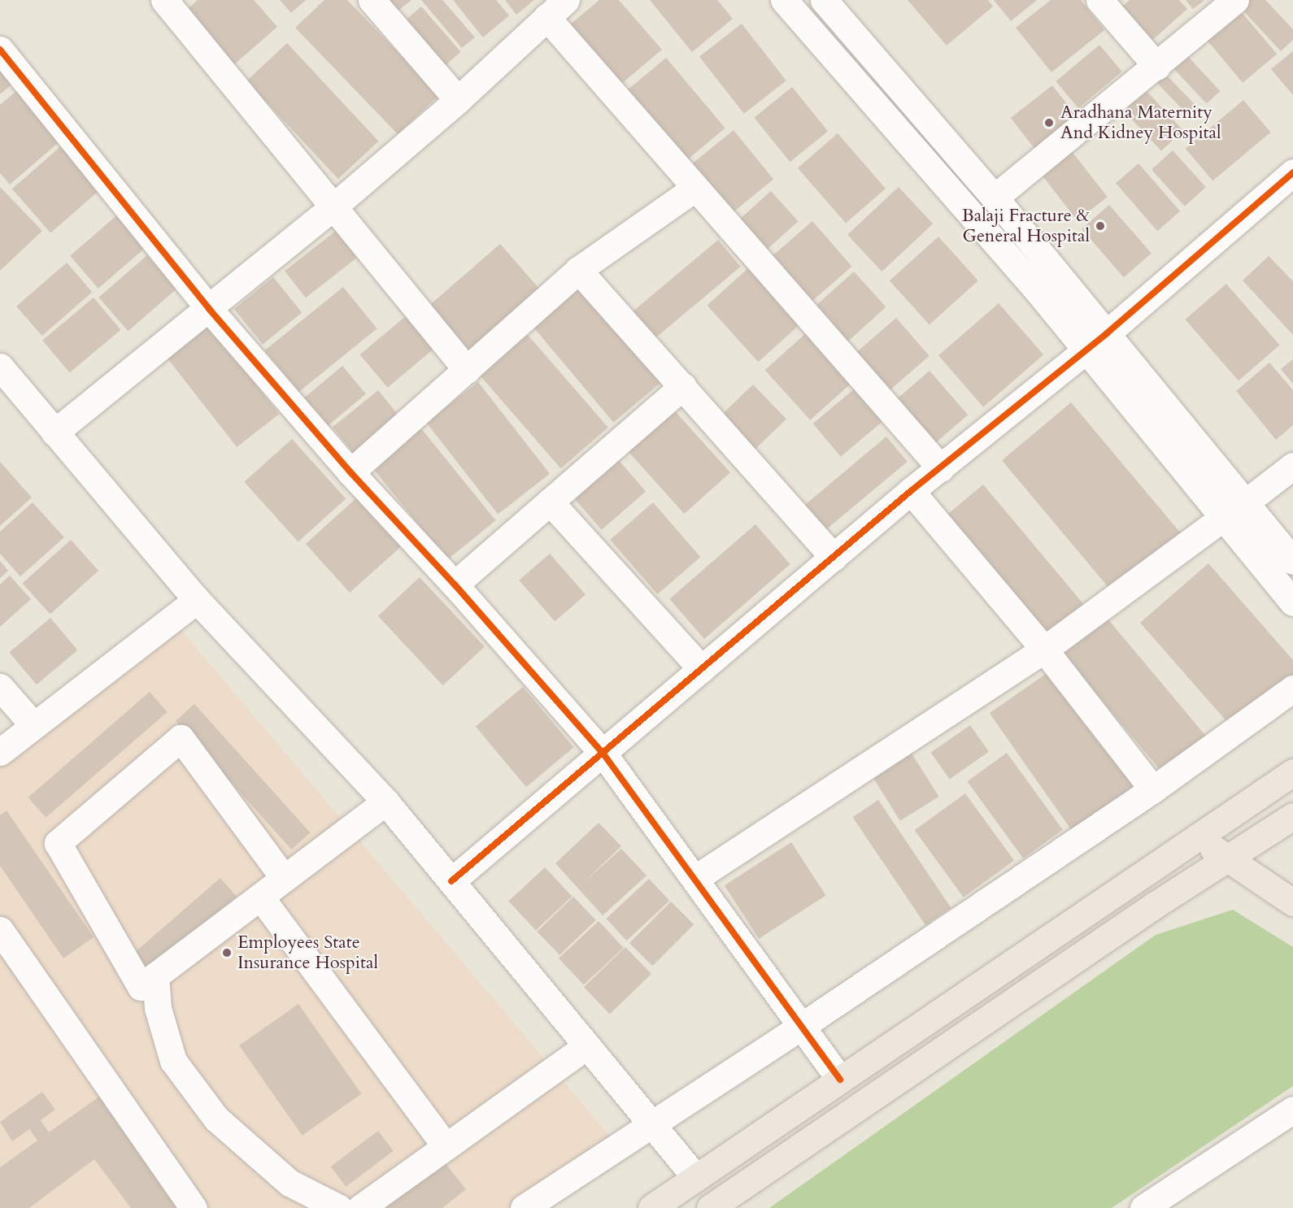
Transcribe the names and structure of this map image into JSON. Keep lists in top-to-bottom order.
{
  "places": ["Aradhana Maternity And Kidney Hospital", "Balaji Fracture & General Hospital", "Employees State Insurance Hospital"]
}
